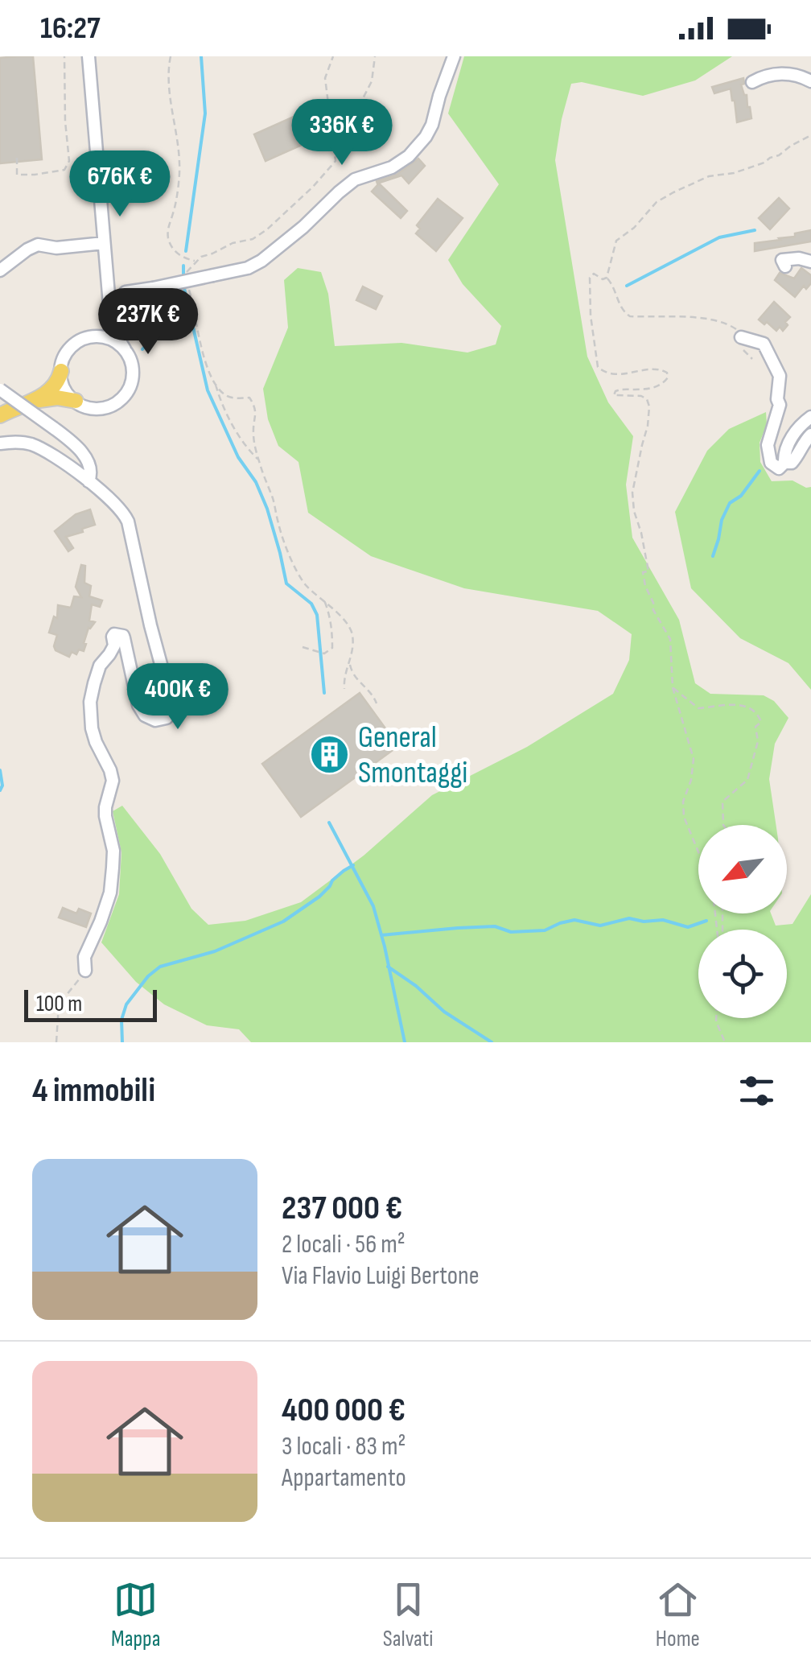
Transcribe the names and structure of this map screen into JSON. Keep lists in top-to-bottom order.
{
  "places": {
    "building": ["General Smontaggi"]
  },
  "scale_bar": "100 m",
  "north": "bottom left",
  "page": {
    "status": "16:27",
    "price": [
      "336K €",
      "676K €",
      "237K €",
      "400K €"
    ],
    "scale": "100 m",
    "heading": "4 immobili",
    "list": [
      {
        "name": "237 000 €",
        "note": "2 locali · 56 m² · Via Flavio Luigi Bertone"
      },
      {
        "name": "400 000 €",
        "note": "3 locali · 83 m² · Appartamento"
      }
    ],
    "tabs": ["Mappa", "Salvati", "Home"]
  }
}
